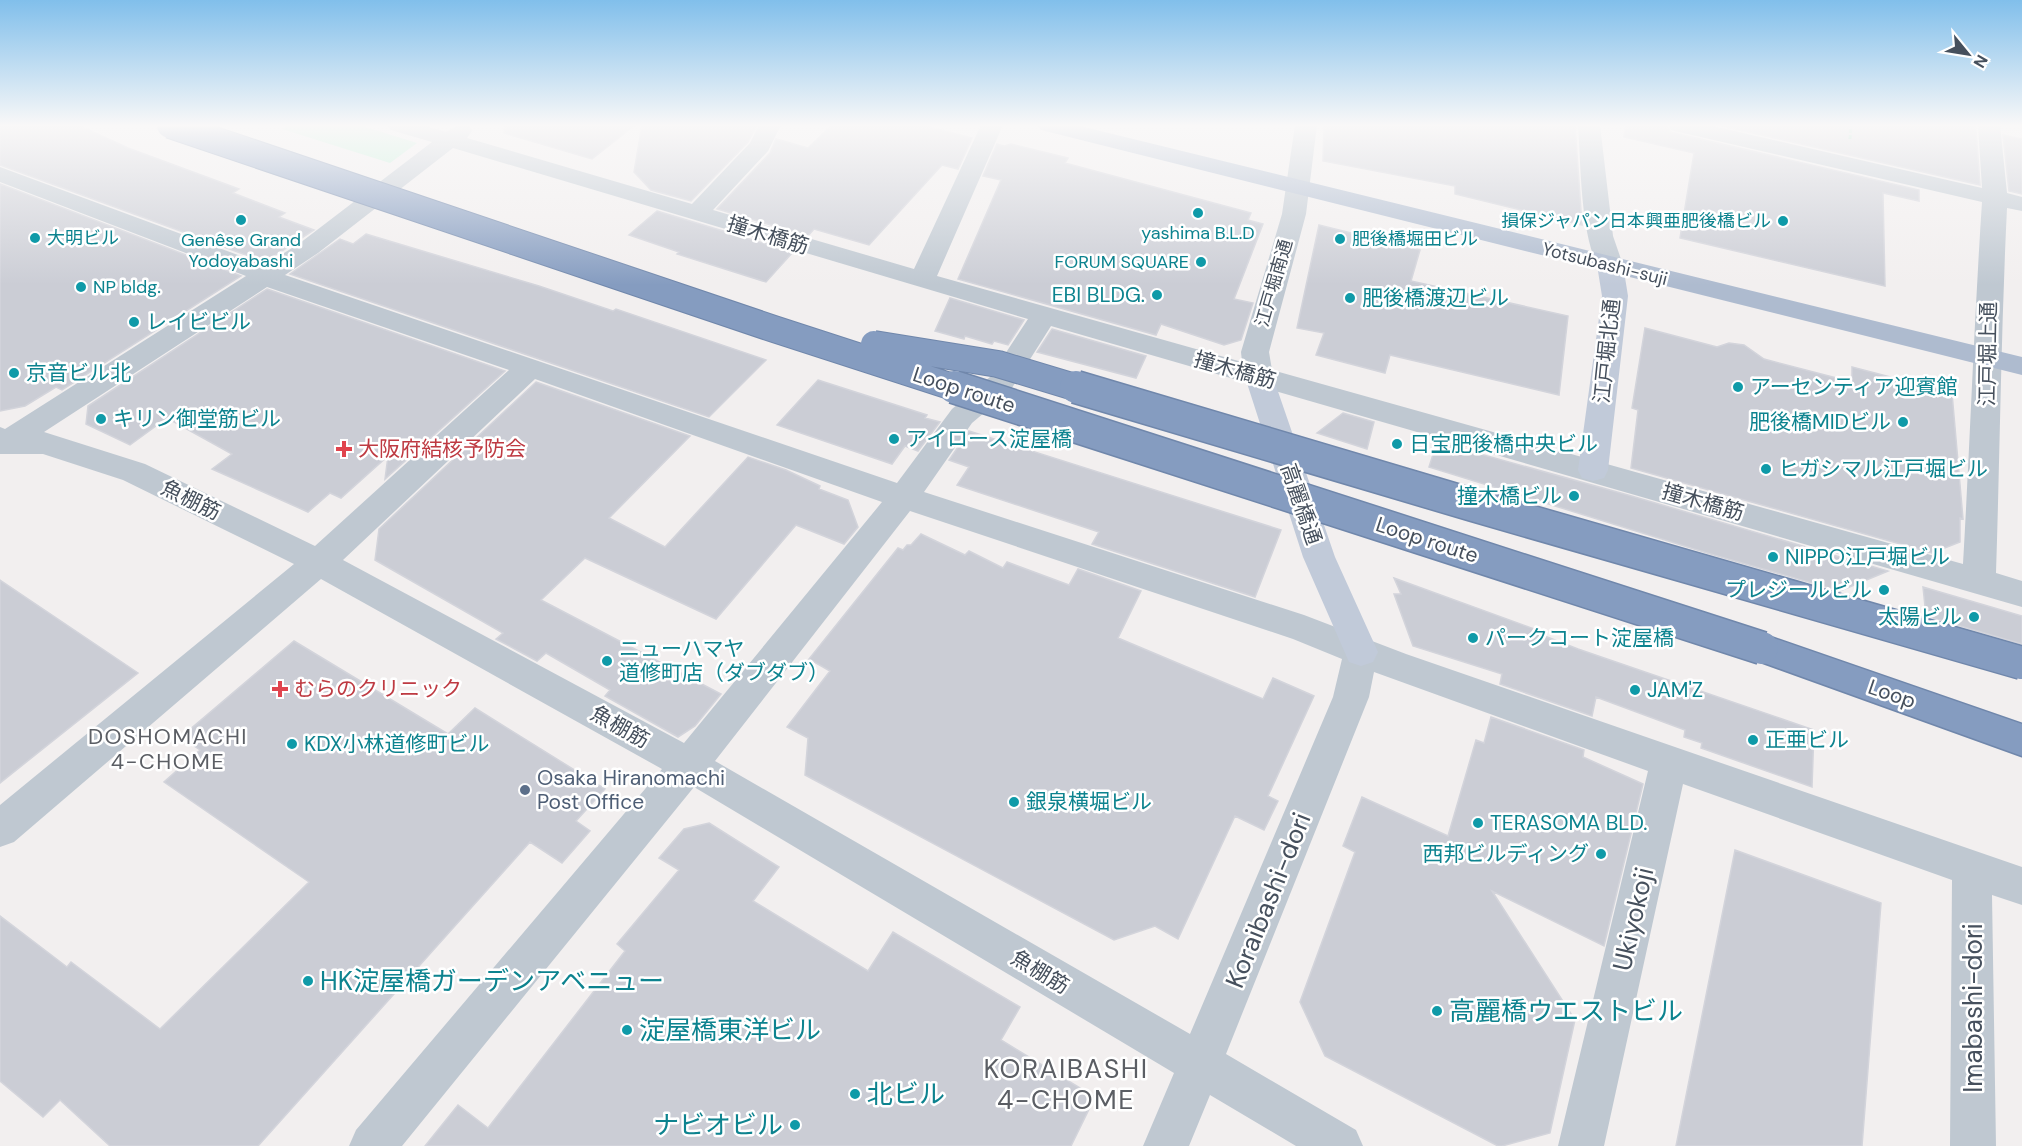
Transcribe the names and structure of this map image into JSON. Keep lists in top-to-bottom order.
{
  "streets": {
    "highway": ["Loop route", "Loop"],
    "main road": ["Yotsubashi-suji"],
    "street": [
      "撞木橋筋",
      "江戸堀南通",
      "江戸堀北通",
      "江戸堀上通",
      "魚棚筋",
      "高麗橋通",
      "Koraibashi-dori",
      "Ukiyokoji",
      "Imabashi-dori"
    ]
  },
  "crossings": [
    ["撞木橋筋", "江戸堀南通"],
    ["撞木橋筋", "江戸堀北通"],
    ["撞木橋筋", "江戸堀上通"],
    ["撞木橋筋", "高麗橋通"],
    ["Yotsubashi-suji", "江戸堀南通"],
    ["Yotsubashi-suji", "江戸堀北通"],
    ["Yotsubashi-suji", "江戸堀上通"],
    ["江戸堀南通", "高麗橋通"],
    ["Loop route", "Loop"],
    ["魚棚筋", "Koraibashi-dori"],
    ["高麗橋通", "Koraibashi-dori"]
  ],
  "districts": ["DOSHOMACHI 4-CHOME", "KORAIBASHI 4-CHOME"],
  "places": {
    "other": [
      "yashima B.L.D",
      "Genêse Grand Yodoyabashi",
      "損保ジャパン日本興亜肥後橋ビル",
      "大明ビル",
      "肥後橋堀田ビル",
      "FORUM SQUARE",
      "NP bldg.",
      "EBI BLDG.",
      "肥後橋渡辺ビル",
      "レイビビル",
      "京音ビル北",
      "アーセンティア迎賓館",
      "キリン御堂筋ビル",
      "肥後橋MIDビル",
      "アイロース淀屋橋",
      "日宝肥後橋中央ビル",
      "ヒガシマル江戸堀ビル",
      "撞木橋ビル",
      "NIPPO江戸堀ビル",
      "プレジールビル",
      "太陽ビル",
      "パークコート淀屋橋",
      "ニューハマヤ 道修町店（ダブダブ）",
      "JAM'Z",
      "正亜ビル",
      "KDX小林道修町ビル",
      "Osaka Hiranomachi Post Office",
      "銀泉横堀ビル",
      "TERASOMA BLD.",
      "西邦ビルディング",
      "HK淀屋橋ガーデンアベニュー",
      "高麗橋ウエストビル",
      "淀屋橋東洋ビル",
      "北ビル",
      "ナビオビル"
    ],
    "health": ["大阪府結核予防会", "むらのクリニック"]
  },
  "north": "bottom right"
}
